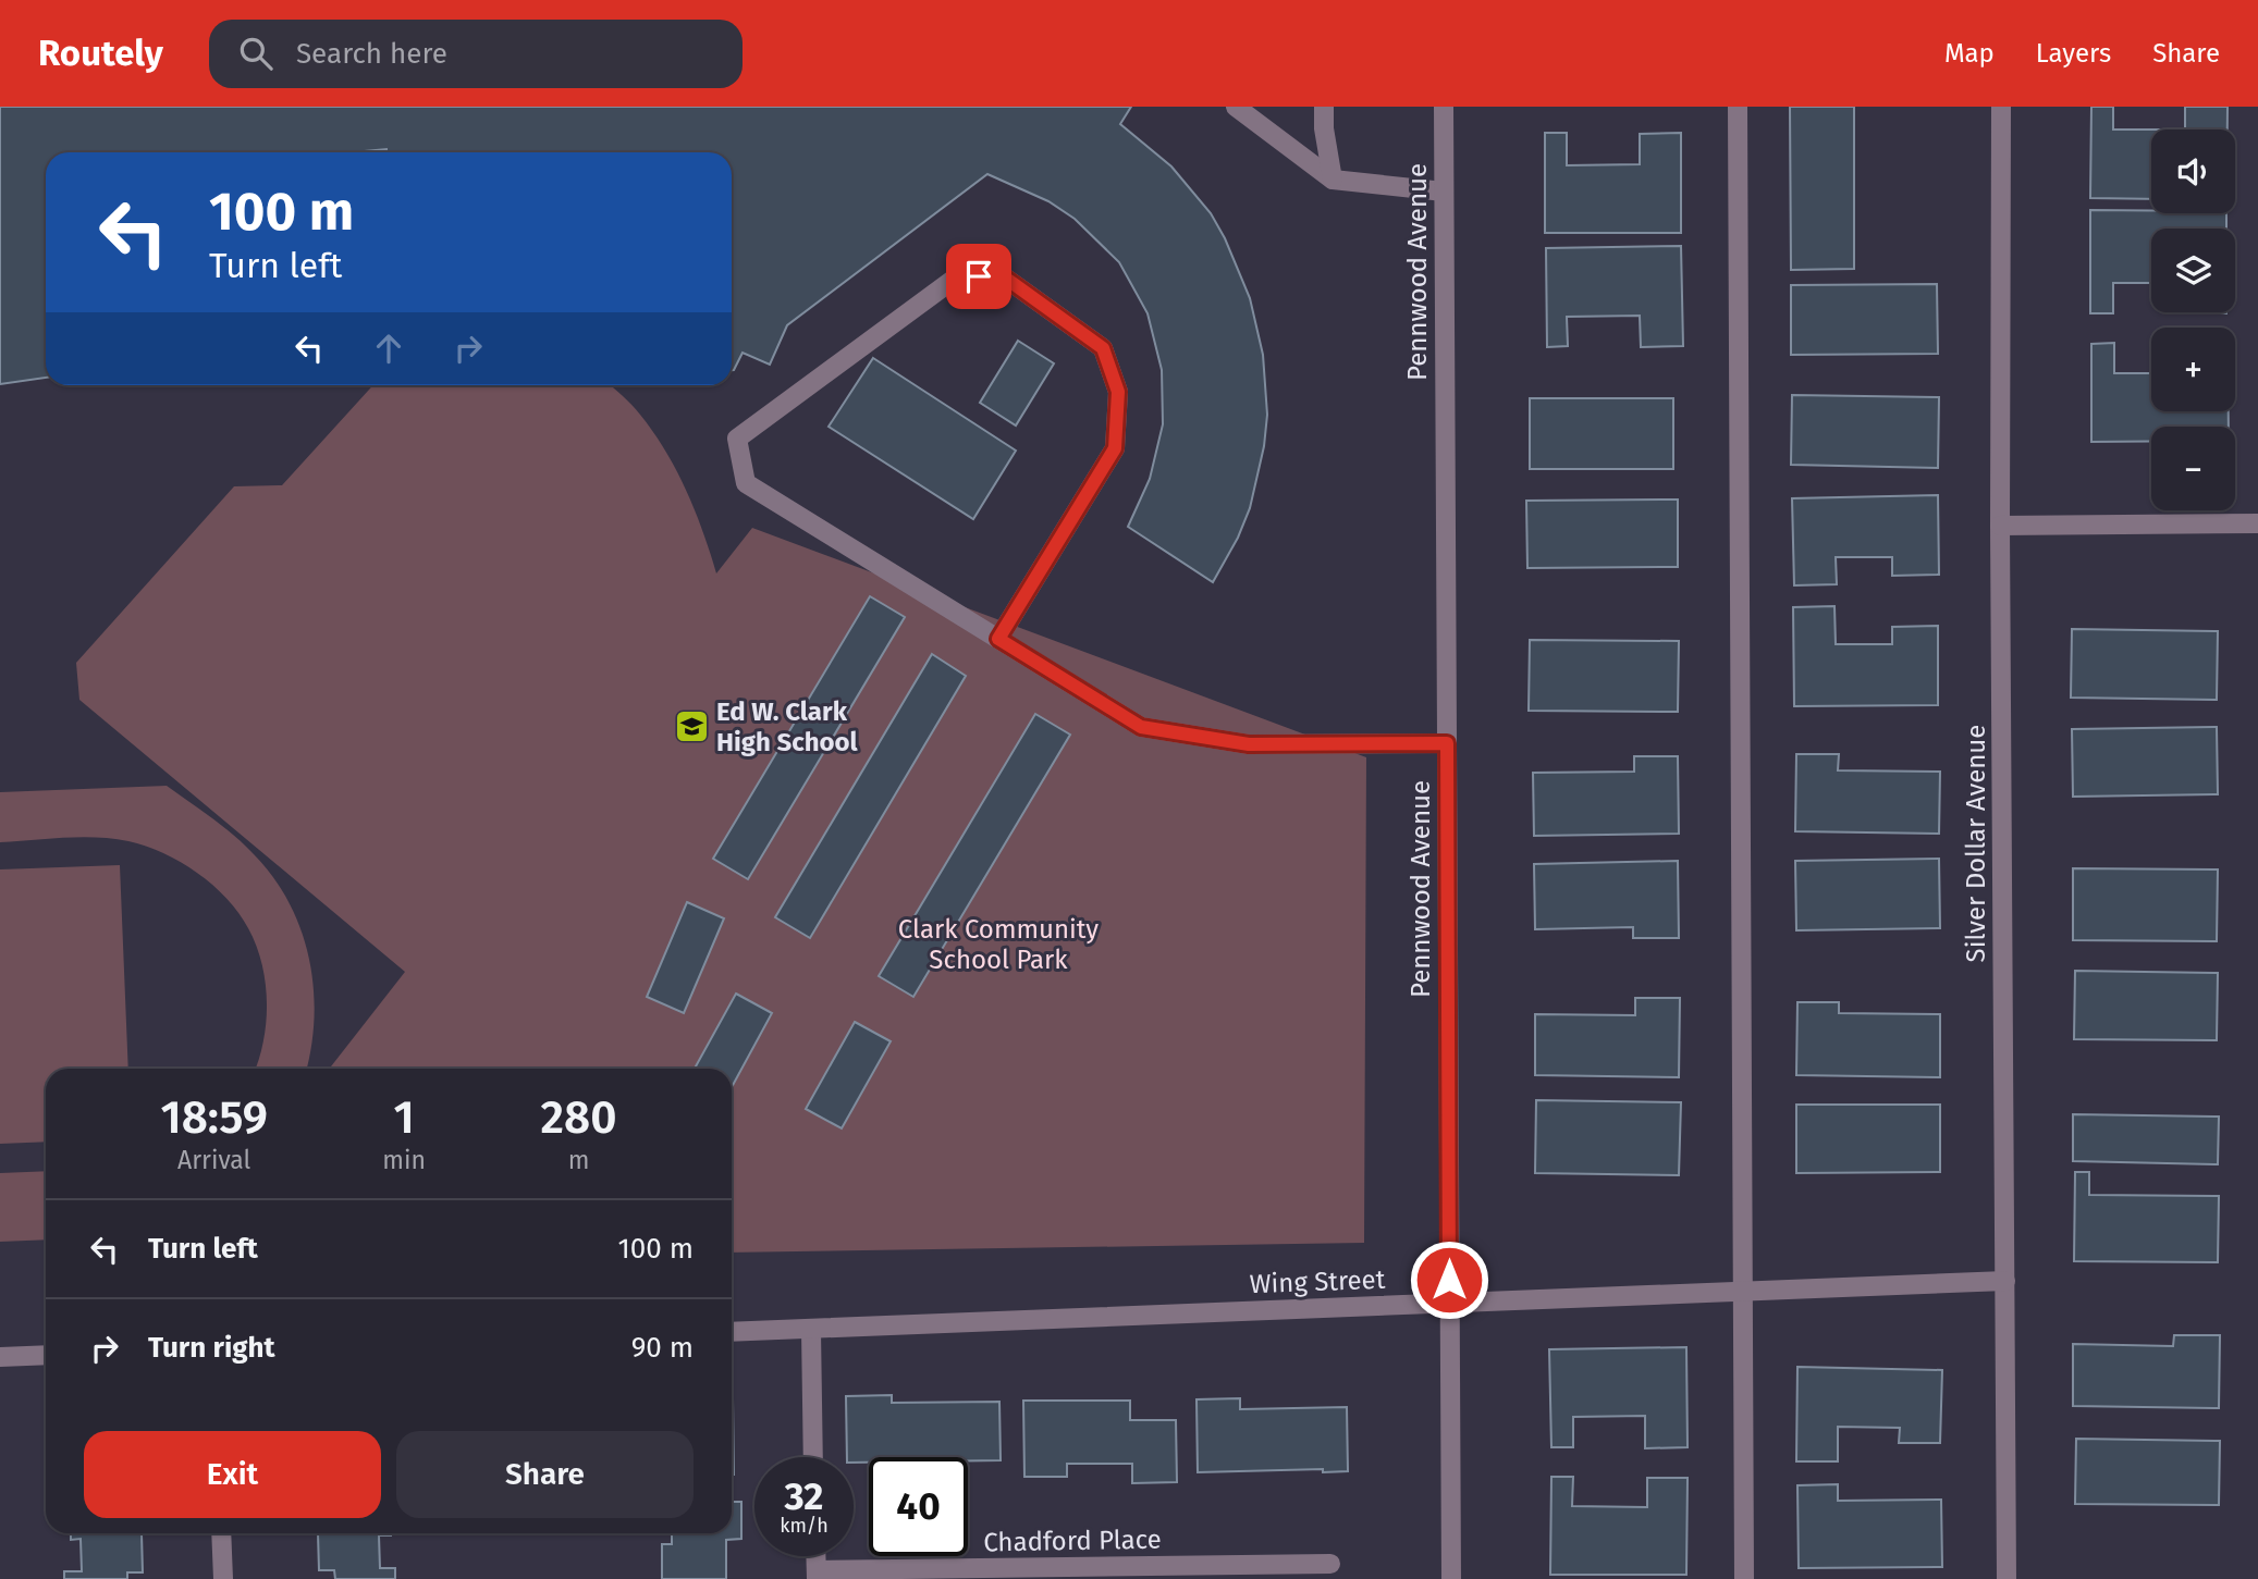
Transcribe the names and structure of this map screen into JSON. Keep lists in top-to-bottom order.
{
  "streets": {
    "street": [
      "Pennwood Avenue",
      "Silver Dollar Avenue",
      "Wing Street",
      "Chadford Place"
    ]
  },
  "crossings": [
    ["Pennwood Avenue", "Wing Street"],
    ["Silver Dollar Avenue", "Wing Street"]
  ],
  "parks": ["Clark Community School Park"],
  "places": {
    "school or university": ["Ed W. Clark High School"]
  },
  "page": {
    "header": "Routely",
    "search": "Search here",
    "nav": ["Map", "Layers", "Share"],
    "map_buttons": ["+", "−"],
    "turn": ["100 m", "Turn left"],
    "eta": [
      "18:59",
      "Arrival",
      "1",
      "min",
      "280",
      "m"
    ],
    "list": [
      {
        "name": "Turn left",
        "value": "100 m"
      },
      {
        "name": "Turn right",
        "value": "90 m"
      }
    ],
    "buttons": ["Exit", "Share"],
    "speed": "32 km/h",
    "limit": "40"
  }
}
